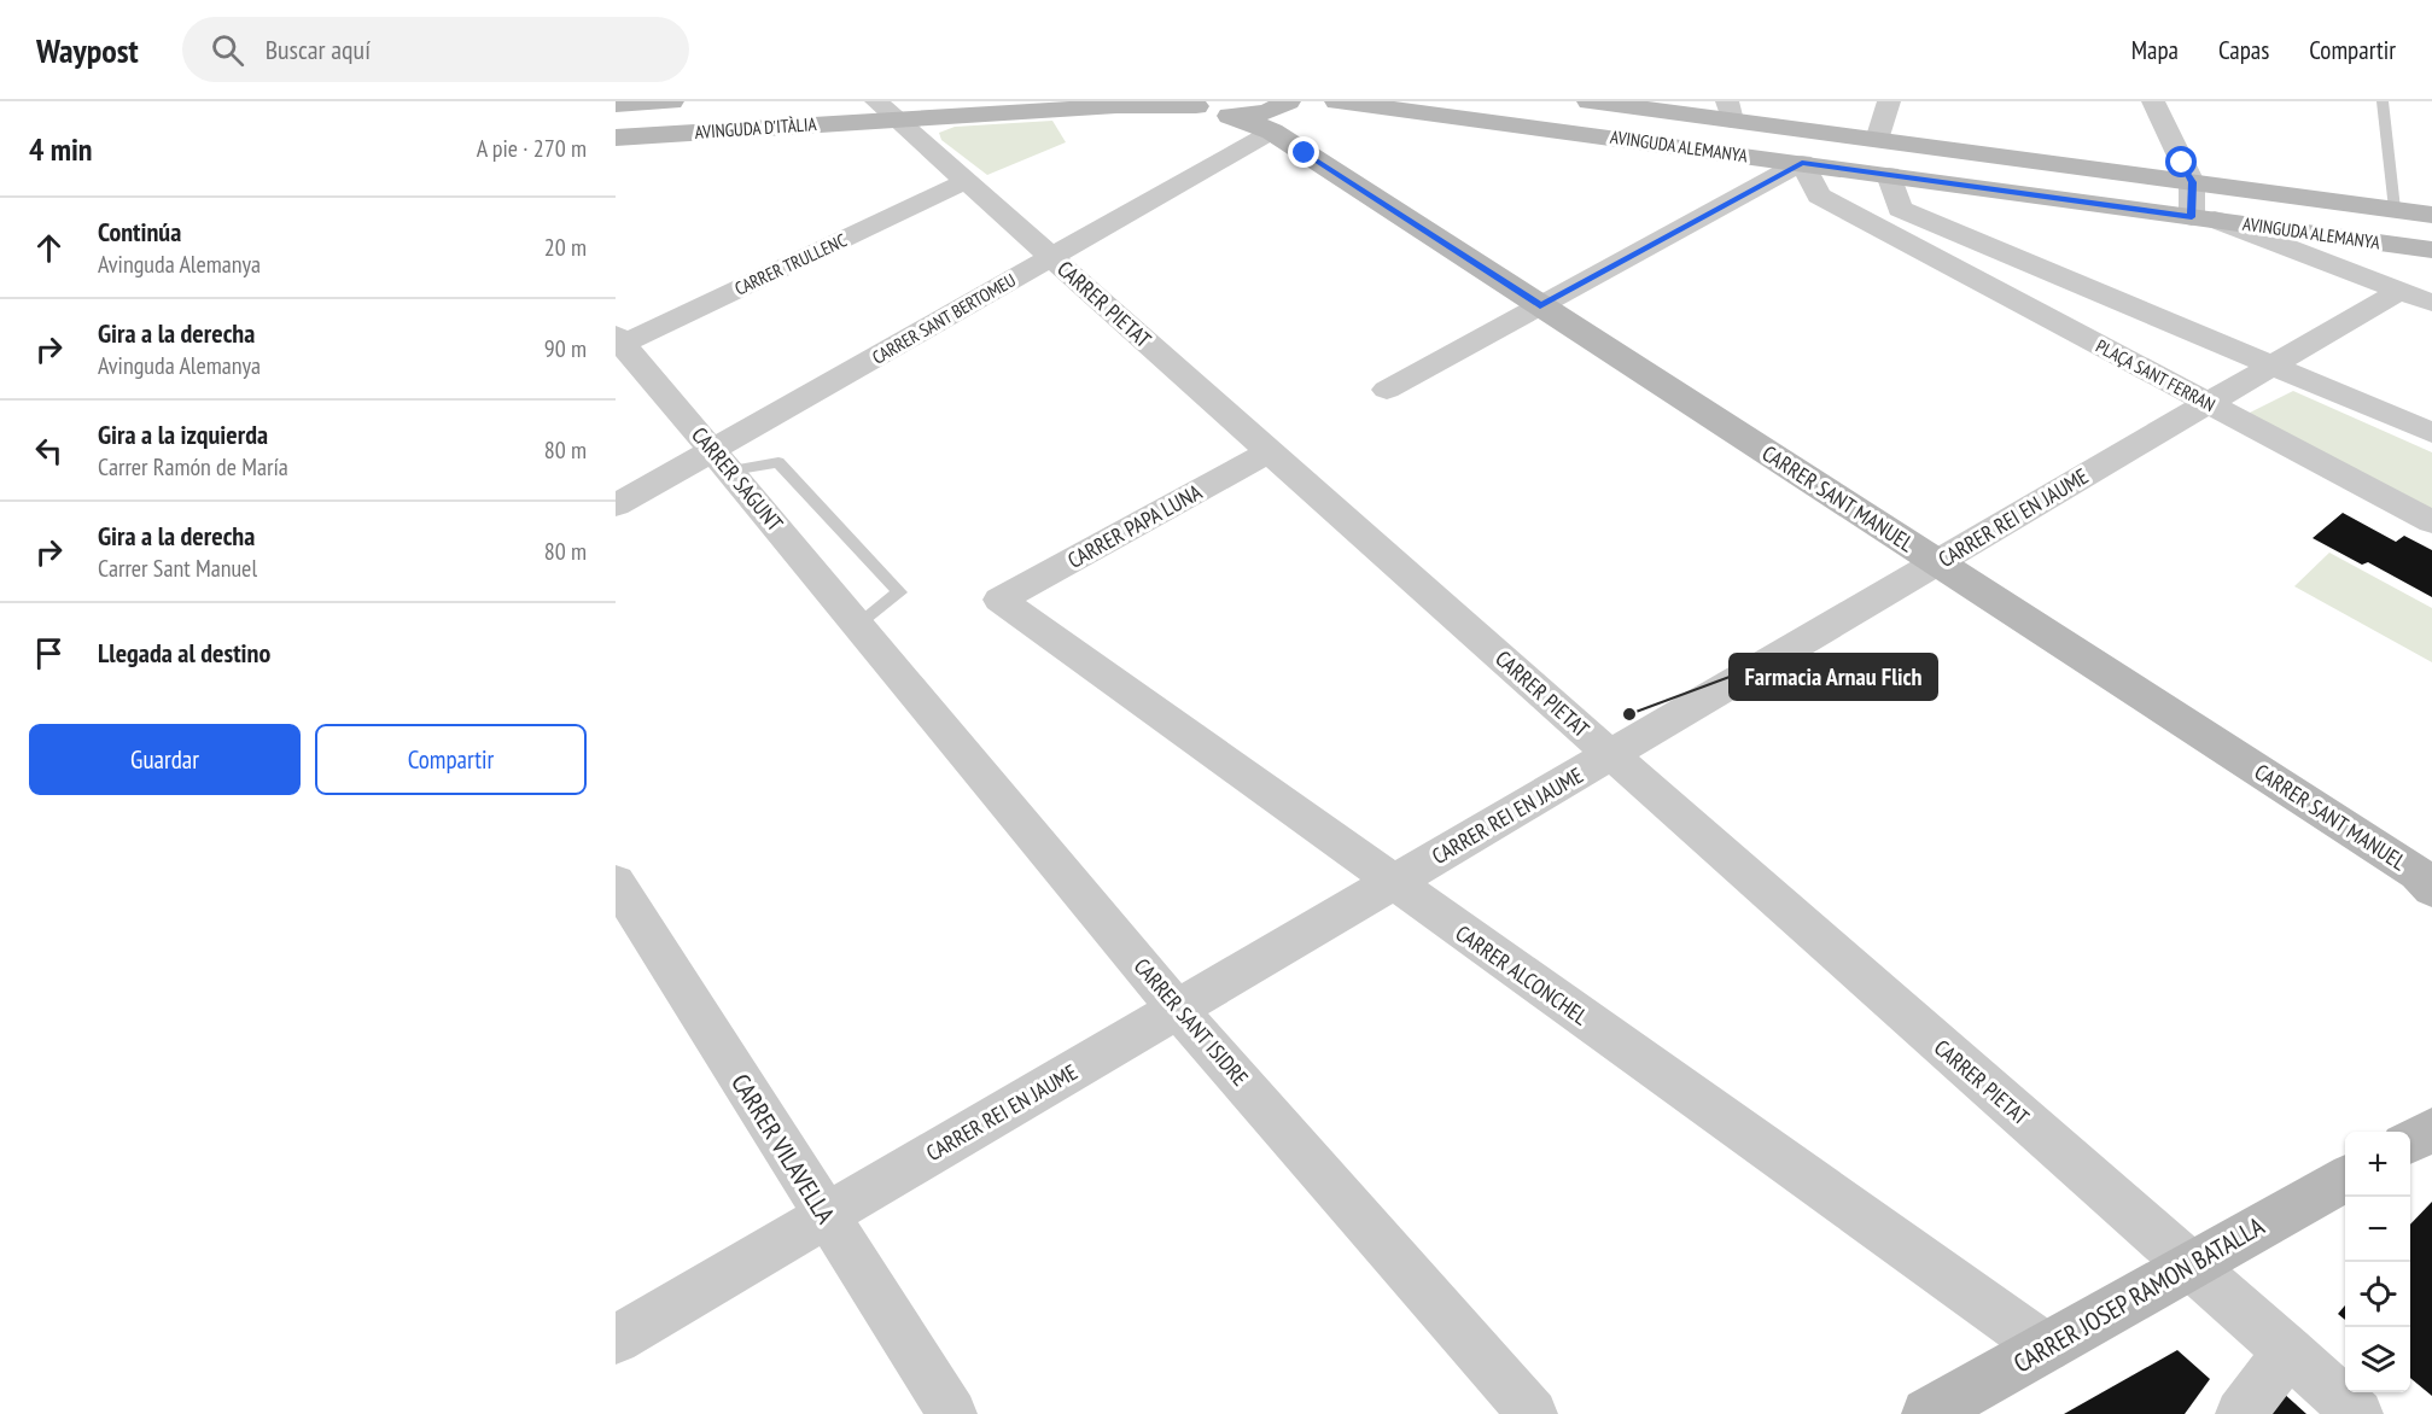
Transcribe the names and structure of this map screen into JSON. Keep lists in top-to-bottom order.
{
  "streets": {
    "main road": [
      "AVINGUDA D'ITÀLIA",
      "AVINGUDA ALEMANYA",
      "CARRER SANT MANUEL",
      "CARRER JOSEP RAMON BATALLA"
    ],
    "street": [
      "CARRER TRULLENC",
      "CARRER PIETAT",
      "CARRER SANT BERTOMEU",
      "PLAÇA SANT FERRAN",
      "CARRER SAGUNT",
      "CARRER REI EN JAUME",
      "CARRER PAPA LUNA",
      "CARRER ALCONCHEL",
      "CARRER SANT ISIDRE",
      "CARRER VILAVELLA"
    ]
  },
  "crossings": [
    ["AVINGUDA D'ITÀLIA", "CARRER PIETAT"],
    ["AVINGUDA D'ITÀLIA", "CARRER SANT MANUEL"],
    ["AVINGUDA ALEMANYA", "PLAÇA SANT FERRAN"],
    ["CARRER TRULLENC", "CARRER PIETAT"],
    ["CARRER TRULLENC", "CARRER SAGUNT"],
    ["CARRER PIETAT", "CARRER SANT BERTOMEU"],
    ["CARRER PIETAT", "CARRER REI EN JAUME"],
    ["CARRER PIETAT", "CARRER PAPA LUNA"],
    ["CARRER PIETAT", "CARRER JOSEP RAMON BATALLA"],
    ["CARRER SANT BERTOMEU", "CARRER SAGUNT"],
    ["CARRER SANT BERTOMEU", "CARRER SANT MANUEL"],
    ["PLAÇA SANT FERRAN", "CARRER REI EN JAUME"],
    ["CARRER SAGUNT", "CARRER SANT ISIDRE"],
    ["CARRER SANT MANUEL", "CARRER REI EN JAUME"],
    ["CARRER REI EN JAUME", "CARRER ALCONCHEL"],
    ["CARRER REI EN JAUME", "CARRER SANT ISIDRE"],
    ["CARRER REI EN JAUME", "CARRER VILAVELLA"],
    ["CARRER PAPA LUNA", "CARRER ALCONCHEL"],
    ["CARRER ALCONCHEL", "CARRER JOSEP RAMON BATALLA"]
  ],
  "places": ["Farmacia Arnau Flich"],
  "page": {
    "header": "Waypost",
    "search": "Buscar aquí",
    "nav": ["Mapa", "Capas", "Compartir"],
    "heading": ["4 min", "A pie · 270 m"],
    "list": [
      ["Continúa", "Avinguda Alemanya", "20 m"],
      ["Gira a la derecha", "Avinguda Alemanya", "90 m"],
      ["Gira a la izquierda", "Carrer Ramón de María", "80 m"],
      ["Gira a la derecha", "Carrer Sant Manuel", "80 m"],
      "Llegada al destino"
    ],
    "buttons": ["Guardar", "Compartir"],
    "map_buttons": ["+", "−"]
  }
}
